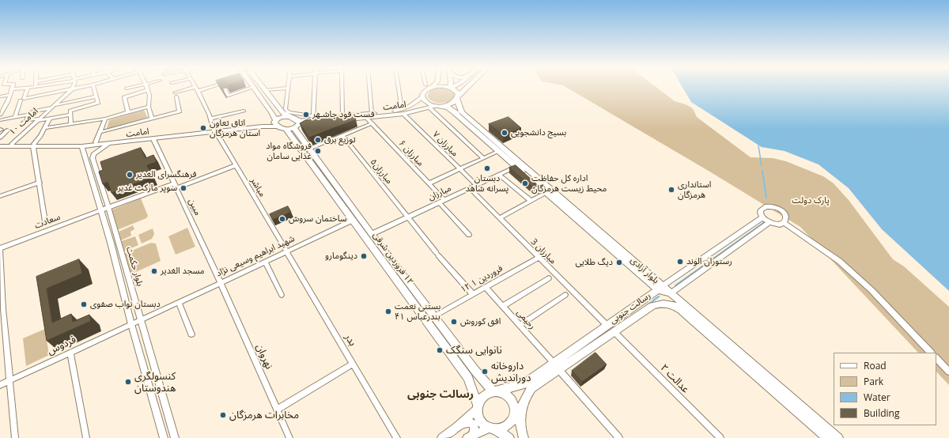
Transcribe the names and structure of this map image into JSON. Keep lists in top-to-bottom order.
{
  "streets": {
    "main road": ["١٢ فروردین شرقی", "بلوار آزادی", "رسالت جنوبی"],
    "street": [
      "امامت",
      "امامت ۱۰",
      "مبارزان ۷",
      "مبارزان ۶",
      "مبارزان۵",
      "مباشر",
      "مبارزان",
      "مبین",
      "سعادت",
      "مبارزان 3",
      "شهید ابراهیم وسیعی نژاد",
      "بلوار حکمت",
      "۱۲ فروردین ۱",
      "رحیمی",
      "بدر",
      "فردوس",
      "نهروان",
      "عدالت ۲"
    ]
  },
  "crossings": [
    ["امامت", "امامت ۱۰"],
    ["امامت", "مبارزان ۷"],
    ["امامت", "مبارزان ۶"],
    ["امامت", "مباشر"],
    ["امامت", "مبین"],
    ["امامت", "١٢ فروردین شرقی"],
    ["امامت", "بلوار حکمت"],
    ["امامت", "بلوار آزادی"],
    ["مبارزان ۷", "مبارزان"],
    ["مبارزان ۶", "مبارزان"],
    ["مبارزان۵", "مبارزان"],
    ["مبارزان۵", "۱۲ فروردین ۱"],
    ["مباشر", "شهید ابراهیم وسیعی نژاد"],
    ["مباشر", "بدر"],
    ["مبارزان", "مبارزان 3"],
    ["مبارزان", "١٢ فروردین شرقی"],
    ["مبارزان", "بلوار آزادی"],
    ["مبین", "شهید ابراهیم وسیعی نژاد"],
    ["مبین", "نهروان"],
    ["سعادت", "بلوار حکمت"],
    ["مبارزان 3", "۱۲ فروردین ۱"],
    ["مبارزان 3", "رسالت جنوبی"],
    ["شهید ابراهیم وسیعی نژاد", "١٢ فروردین شرقی"],
    ["شهید ابراهیم وسیعی نژاد", "بلوار حکمت"],
    ["شهید ابراهیم وسیعی نژاد", "بدر"],
    ["شهید ابراهیم وسیعی نژاد", "فردوس"],
    ["شهید ابراهیم وسیعی نژاد", "نهروان"],
    ["١٢ فروردین شرقی", "۱۲ فروردین ۱"],
    ["١٢ فروردین شرقی", "رسالت جنوبی"],
    ["بلوار حکمت", "فردوس"],
    ["بلوار آزادی", "رسالت جنوبی"],
    ["۱۲ فروردین ۱", "رحیمی"],
    ["رسالت جنوبی", "رحیمی"],
    ["رسالت جنوبی", "عدالت ۲"]
  ],
  "districts": ["رسالت جنوبی"],
  "parks": ["پارک دولت"],
  "places": [
    "فست فود جاشـهر",
    "اتاق تعاون استان هرمزگان",
    "بسیج دانشجویی",
    "توزیع برق",
    "فروشگاه مواد غذایی سامان",
    "دبستان پسرانه شاهد",
    "فرهنگسرای الغدیر",
    "اداره کل حفاظت محیط زیست هرمزگان",
    "سوپر مارکت غدیر",
    "استانداری هرمزگان",
    "ساختمان سروش",
    "دینگومارو",
    "رستوران الوند",
    "دیگ طلایی",
    "مسجد الغدیر",
    "دبستان نواب صفوی",
    "بستنی نعمت بندرعباس ۴۱",
    "افق کوروش",
    "نانوایی سنگک",
    "داروخانه دوراندیش",
    "کنسولگری هندوستان",
    "مخابرات هرمزگان"
  ],
  "legend": [
    "Road",
    "Park",
    "Water",
    "Building"
  ]
}
